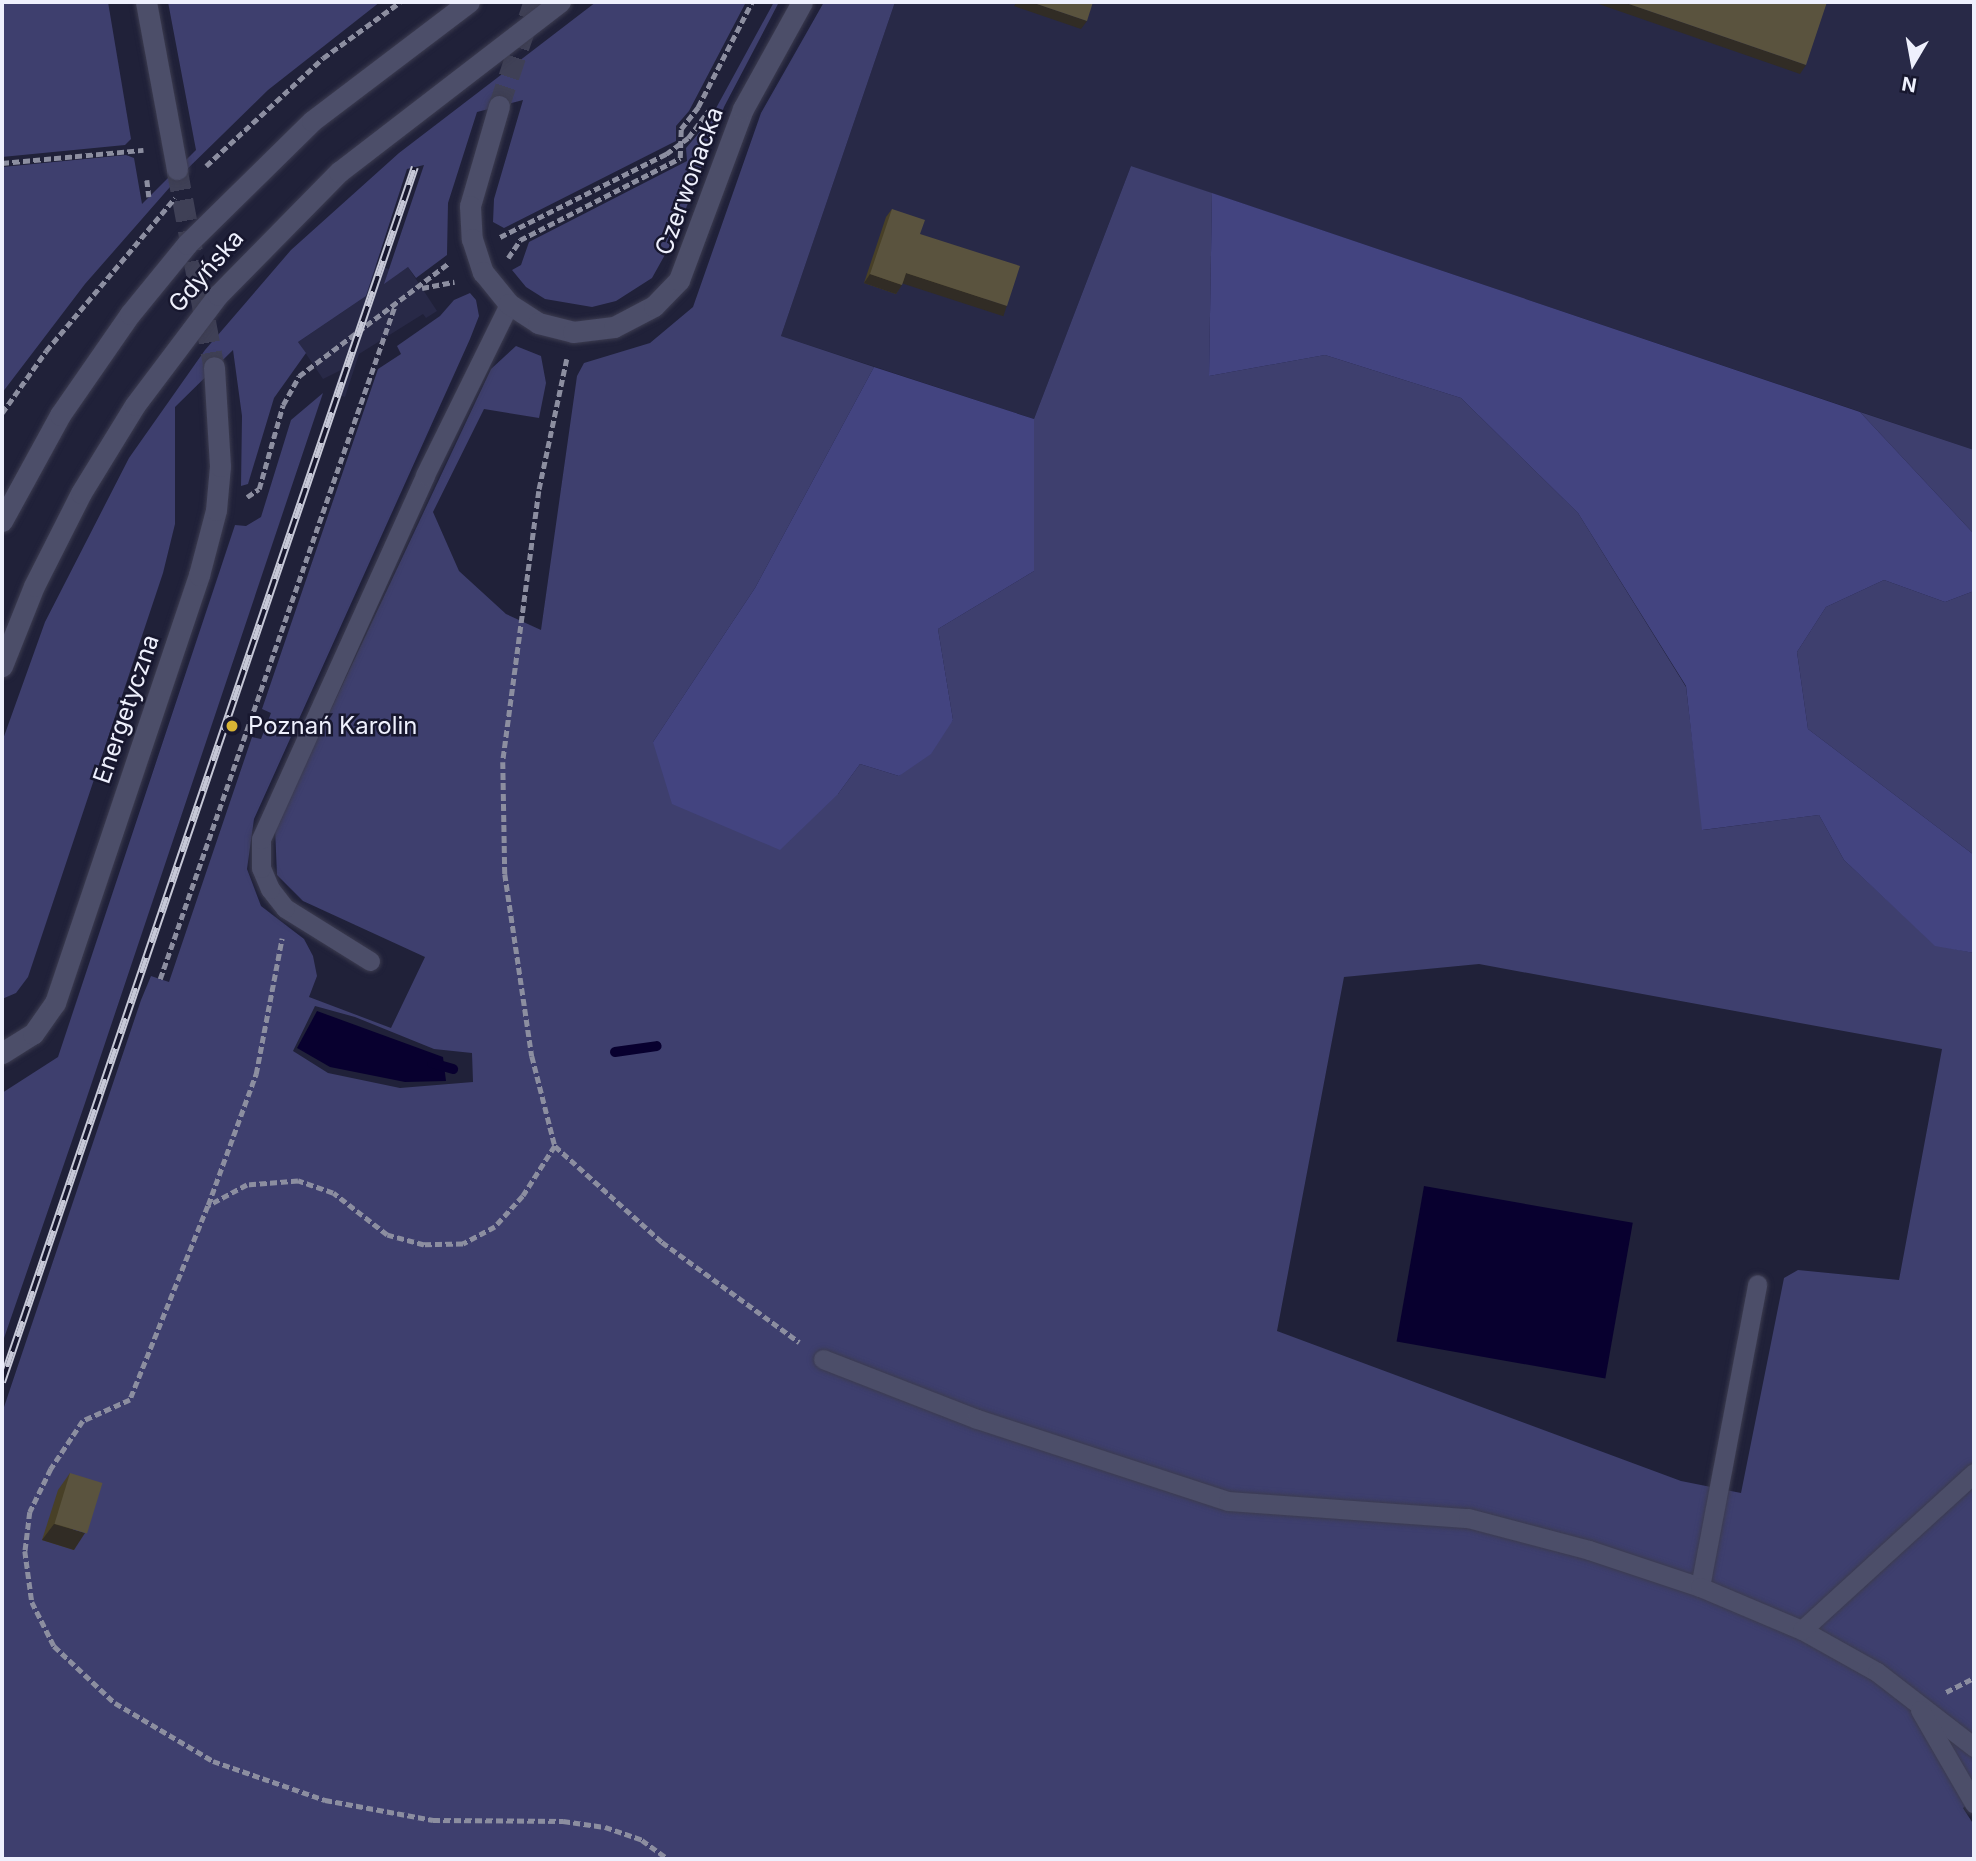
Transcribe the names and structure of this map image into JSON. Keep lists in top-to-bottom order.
{
  "streets": {
    "street": ["Czerwonacka", "Gdyńska", "Energetyczna"]
  },
  "places": ["Poznań Karolin"],
  "north": "bottom"
}
